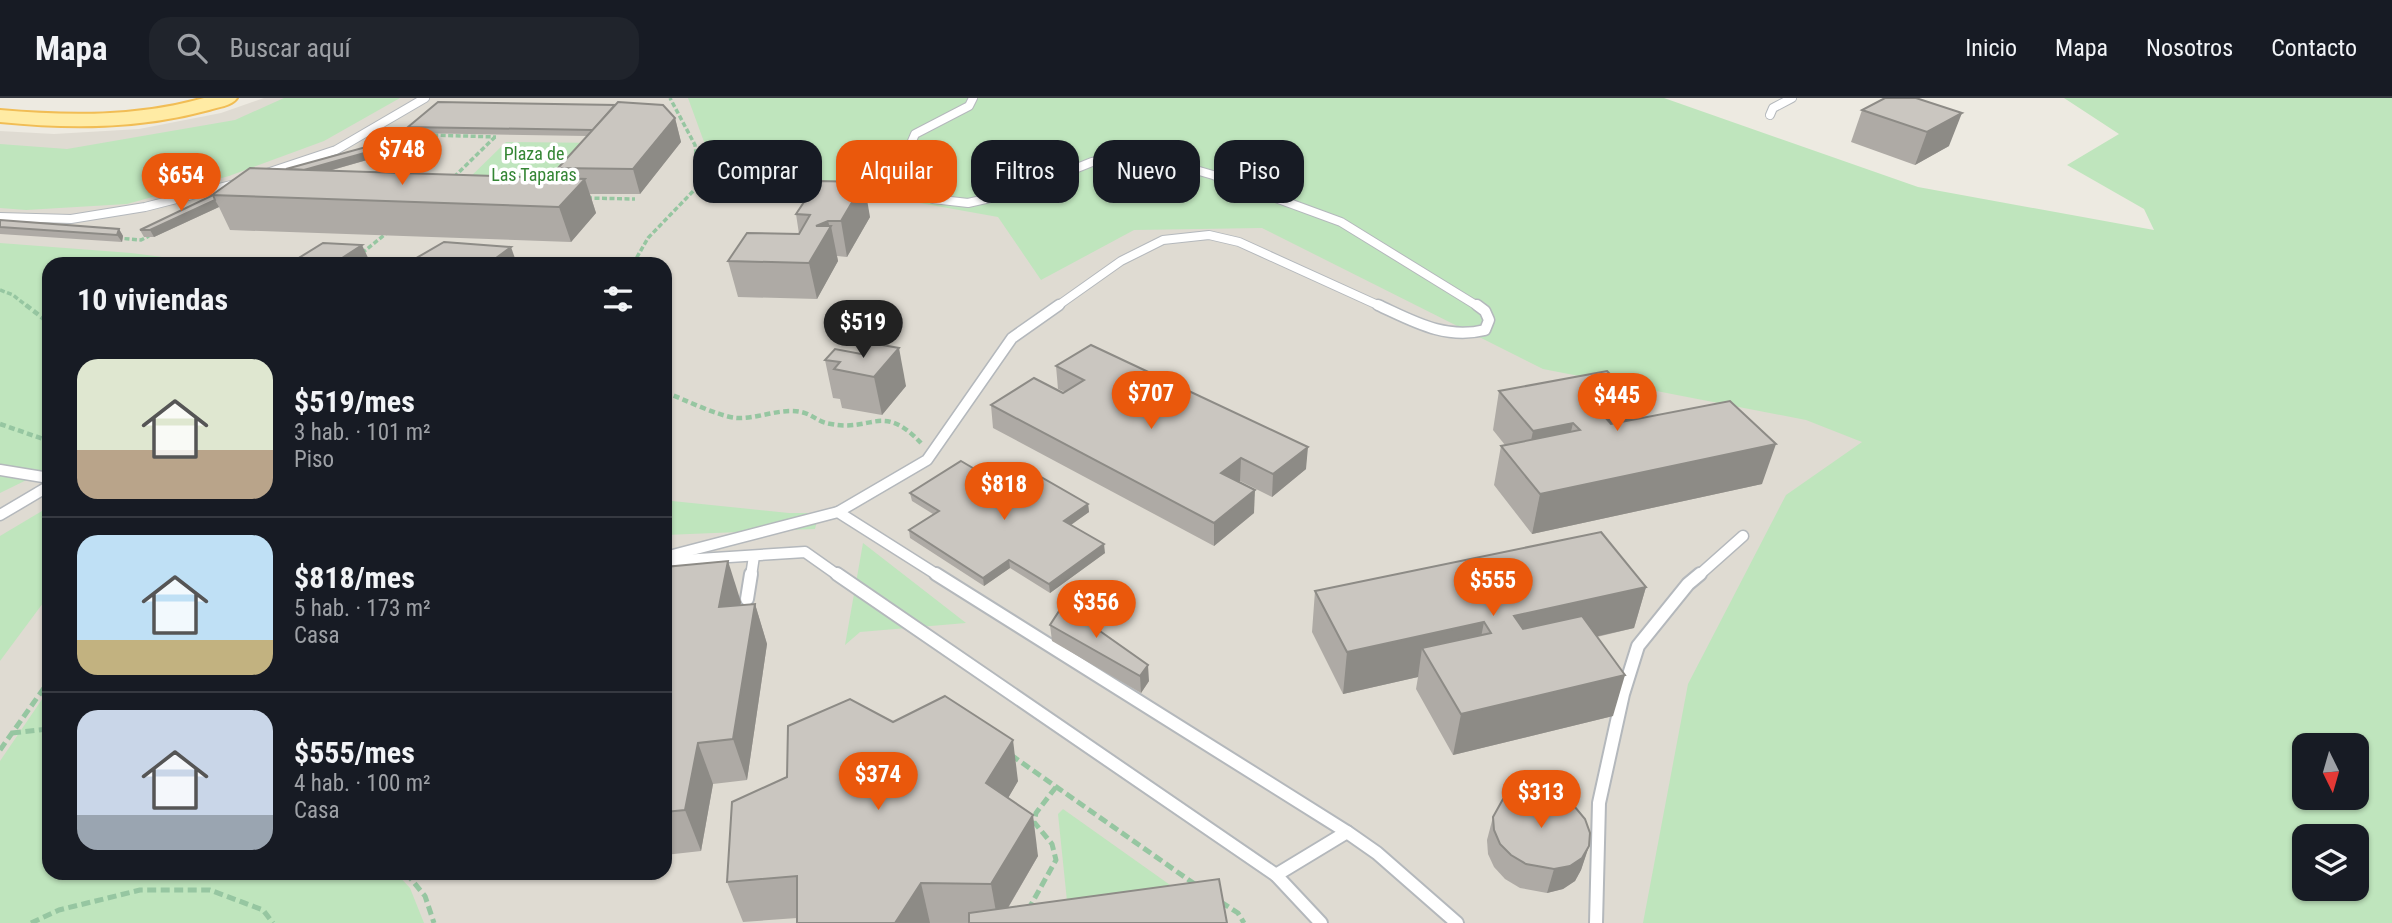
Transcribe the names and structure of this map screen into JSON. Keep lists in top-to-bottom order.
{
  "parks": ["Plaza de Las Taparas"],
  "north": "bottom",
  "page": {
    "header": "Mapa",
    "search": "Buscar aquí",
    "nav": [
      "Inicio",
      "Mapa",
      "Nosotros",
      "Contacto"
    ],
    "price": [
      "$748",
      "$654",
      "$519",
      "$707",
      "$445",
      "$818",
      "$555",
      "$356",
      "$374",
      "$313"
    ],
    "chip": [
      "Comprar",
      "Alquilar",
      "Filtros",
      "Nuevo",
      "Piso"
    ],
    "heading": "10 viviendas",
    "list": [
      {
        "name": "$519/mes",
        "note": "3 hab. · 101 m² · Piso"
      },
      {
        "name": "$818/mes",
        "note": "5 hab. · 173 m² · Casa"
      },
      {
        "name": "$555/mes",
        "note": "4 hab. · 100 m² · Casa"
      }
    ]
  }
}
